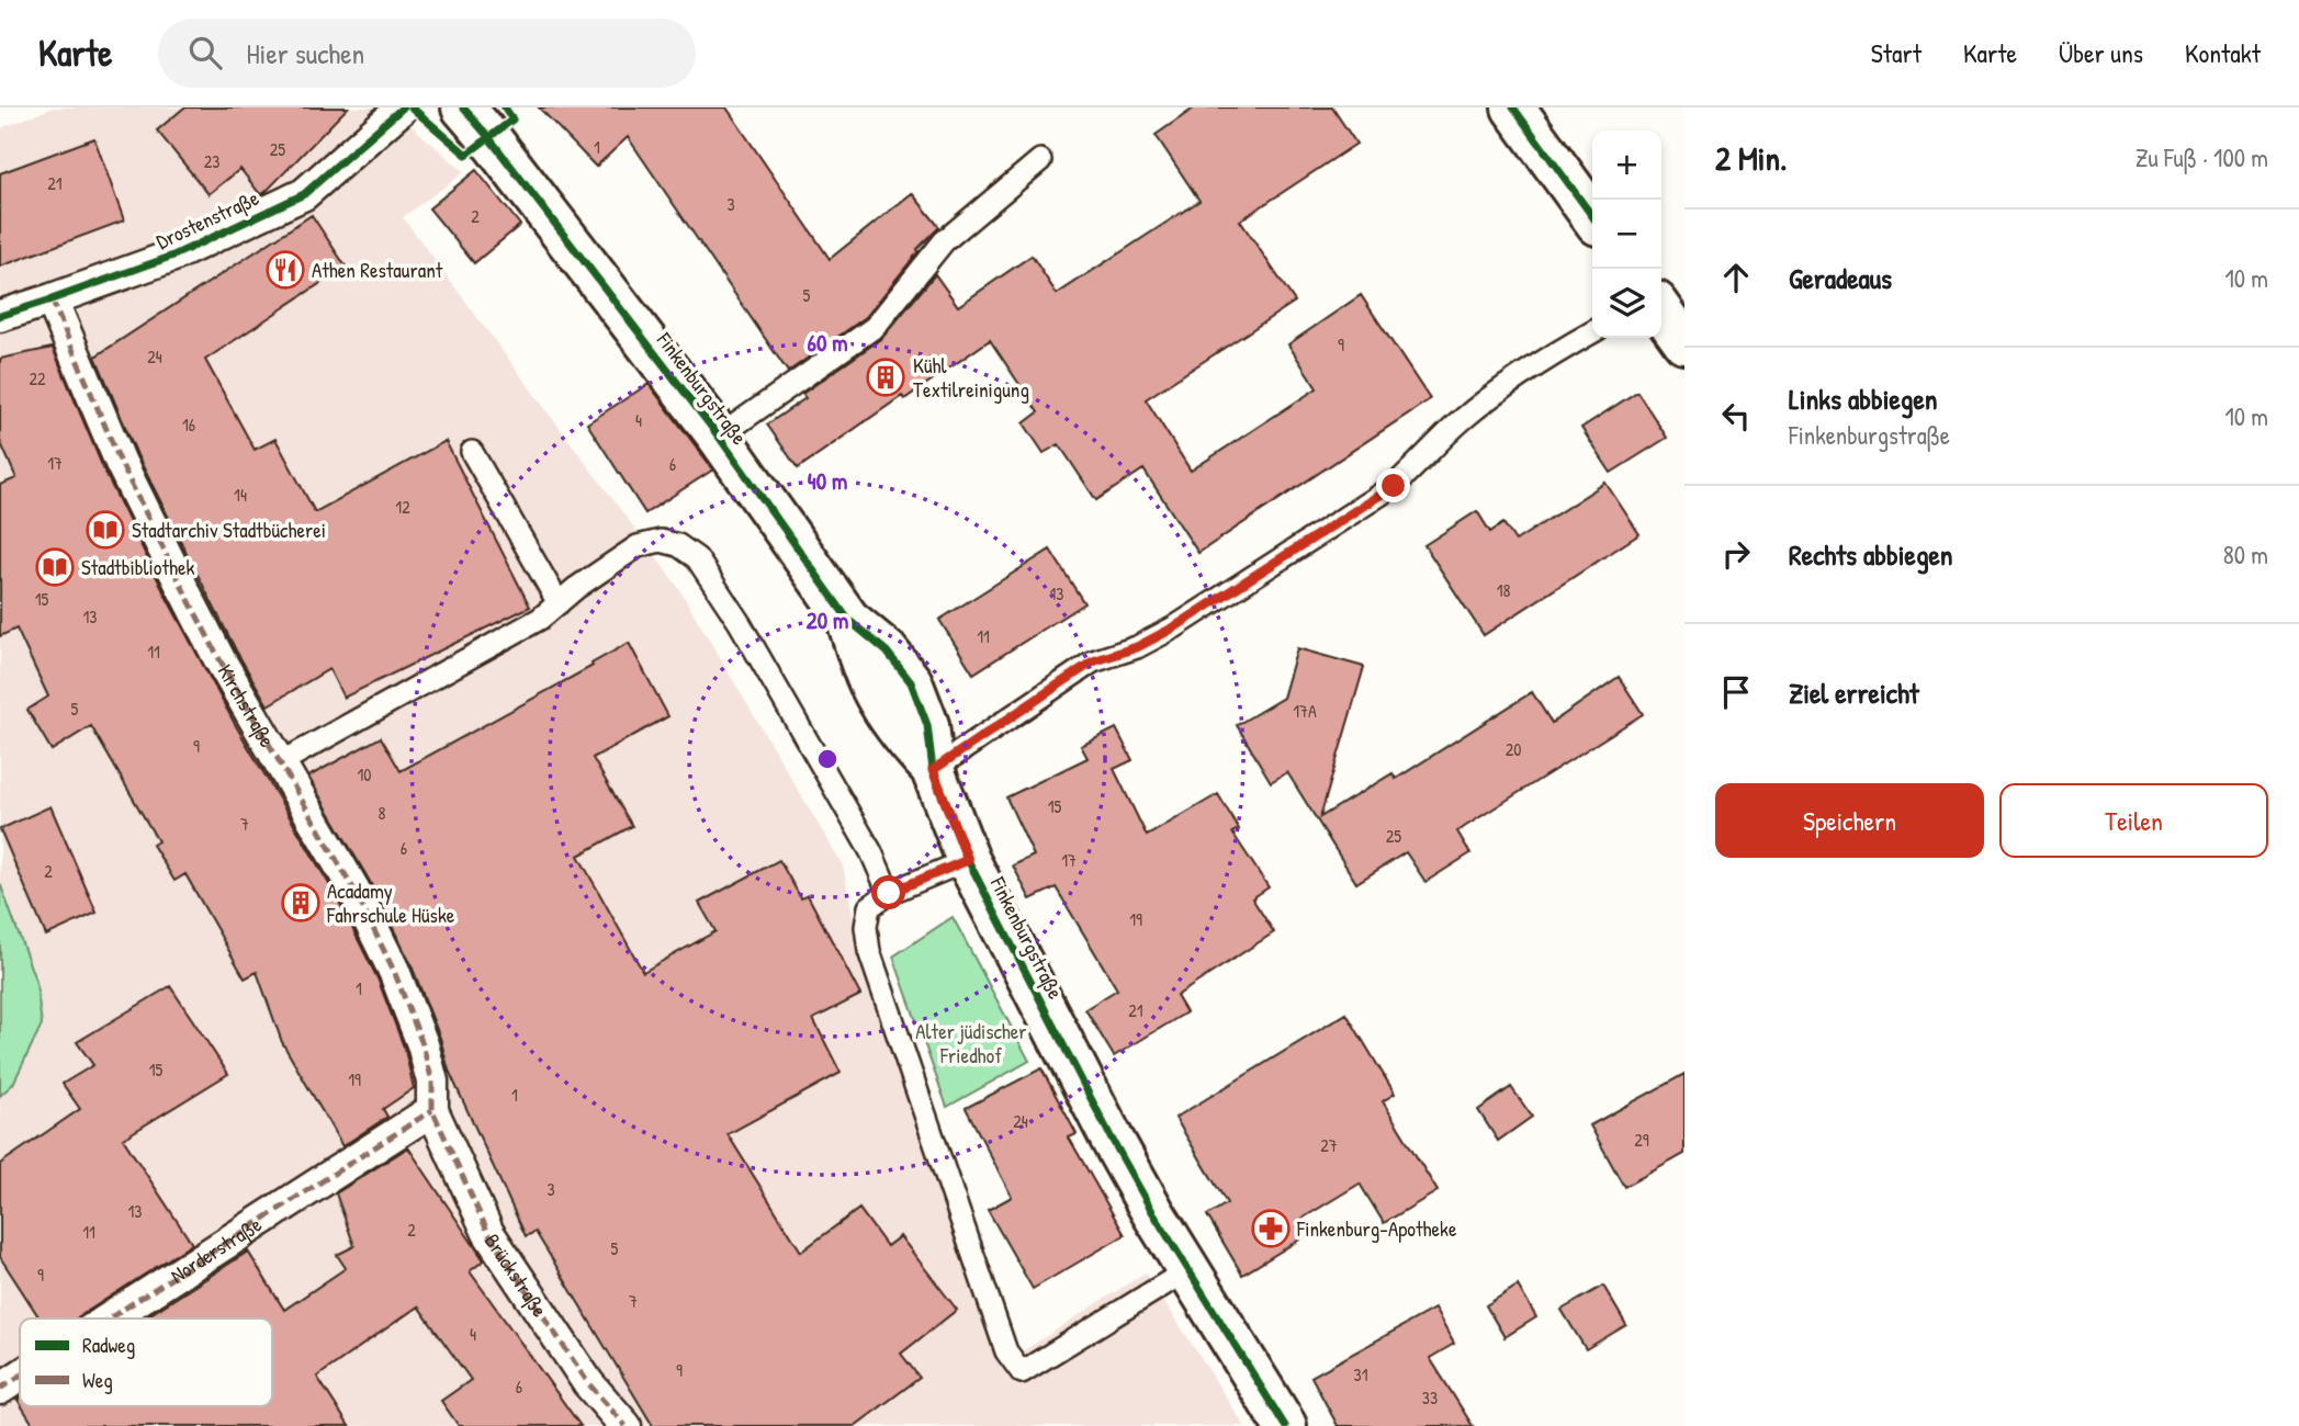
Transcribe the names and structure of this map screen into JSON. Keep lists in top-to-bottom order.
{
  "streets": {
    "street": [
      "Drostenstraße",
      "Finkenburgstraße",
      "Kirchstraße",
      "Norderstraße",
      "Brückstraße"
    ]
  },
  "crossings": [
    ["Drostenstraße", "Kirchstraße"],
    ["Kirchstraße", "Norderstraße"],
    ["Kirchstraße", "Brückstraße"],
    ["Norderstraße", "Brückstraße"]
  ],
  "parks": ["Alter jüdischer Friedhof"],
  "places": {
    "restaurant": ["Athen Restaurant"],
    "building": ["Kühl Textilreinigung", "Acadamy Fahrschule Hüske"],
    "library": ["Stadtarchiv Stadtbücherei", "Stadtbibliothek"],
    "pharmacy": ["Finkenburg-Apotheke"]
  },
  "house_numbers": [
    "1",
    "25",
    "23",
    "21",
    "3",
    "2",
    "5",
    "9",
    "24",
    "22",
    "4",
    "16",
    "17",
    "6",
    "14",
    "12",
    "18",
    "13",
    "15",
    "13",
    "11",
    "11",
    "5",
    "17A",
    "9",
    "20",
    "10",
    "15",
    "8",
    "7",
    "25",
    "6",
    "17",
    "2",
    "19",
    "1",
    "21",
    "15",
    "19",
    "1",
    "24",
    "29",
    "27",
    "3",
    "13",
    "2",
    "11",
    "5",
    "9",
    "7",
    "4",
    "9",
    "31",
    "6",
    "33"
  ],
  "legend": ["Radweg", "Weg"],
  "page": {
    "header": "Karte",
    "search": "Hier suchen",
    "nav": [
      "Start",
      "Karte",
      "Über uns",
      "Kontakt"
    ],
    "heading": ["2 Min.", "Zu Fuß · 100 m"],
    "map_buttons": ["+", "−"],
    "list": [
      ["Geradeaus", "10 m"],
      ["Links abbiegen", "Finkenburgstraße", "10 m"],
      ["Rechts abbiegen", "80 m"],
      "Ziel erreicht"
    ],
    "buttons": ["Speichern", "Teilen"]
  },
  "rings": ["60 m", "40 m", "20 m"]
}
